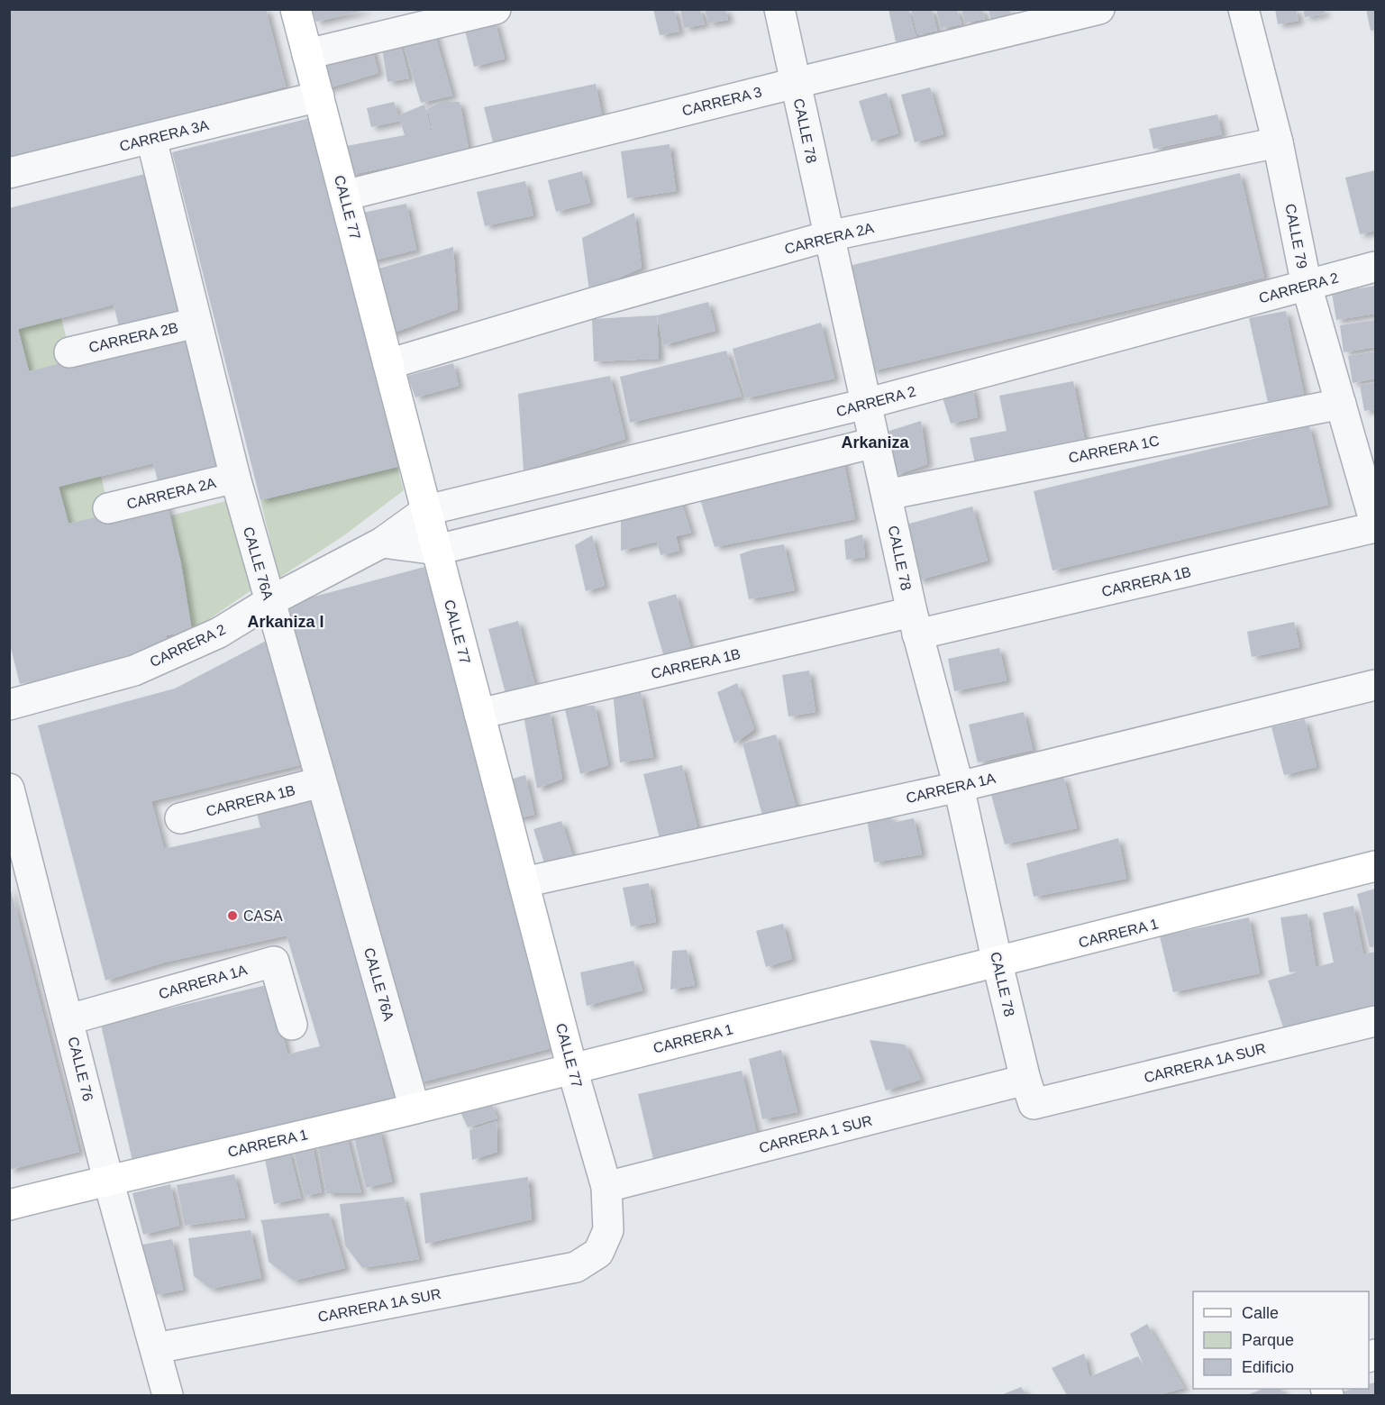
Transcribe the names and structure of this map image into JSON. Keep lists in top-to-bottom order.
{
  "streets": {
    "street": [
      "CARRERA 3",
      "CALLE 78",
      "CARRERA 3A",
      "CALLE 77",
      "CALLE 79",
      "CARRERA 2A",
      "CARRERA 2",
      "CARRERA 2B",
      "CARRERA 1C",
      "CALLE 76A",
      "CARRERA 1B",
      "CARRERA 1A",
      "CARRERA 1",
      "CARRERA 1A SUR",
      "CALLE 76",
      "CARRERA 1 SUR"
    ]
  },
  "crossings": [
    ["CARRERA 3", "CALLE 78"],
    ["CARRERA 3", "CALLE 77"],
    ["CALLE 78", "CARRERA 2A"],
    ["CALLE 78", "CARRERA 2"],
    ["CALLE 78", "CARRERA 1C"],
    ["CALLE 78", "CARRERA 1B"],
    ["CALLE 78", "CARRERA 1A"],
    ["CALLE 78", "CARRERA 1"],
    ["CALLE 78", "CARRERA 1A SUR"],
    ["CALLE 78", "CARRERA 1 SUR"],
    ["CARRERA 3A", "CALLE 77"],
    ["CARRERA 3A", "CALLE 76A"],
    ["CALLE 77", "CARRERA 2A"],
    ["CALLE 77", "CARRERA 2"],
    ["CALLE 77", "CARRERA 1B"],
    ["CALLE 77", "CARRERA 1A"],
    ["CALLE 77", "CARRERA 1"],
    ["CALLE 77", "CARRERA 1A SUR"],
    ["CALLE 77", "CARRERA 1 SUR"],
    ["CALLE 79", "CARRERA 2A"],
    ["CALLE 79", "CARRERA 2"],
    ["CALLE 79", "CARRERA 1C"],
    ["CALLE 79", "CARRERA 1B"],
    ["CARRERA 2A", "CALLE 76A"],
    ["CARRERA 2", "CALLE 76A"],
    ["CARRERA 2B", "CALLE 76A"],
    ["CALLE 76A", "CARRERA 1B"],
    ["CALLE 76A", "CARRERA 1"],
    ["CARRERA 1A", "CALLE 76"],
    ["CARRERA 1", "CALLE 76"],
    ["CARRERA 1A SUR", "CALLE 76"],
    ["CARRERA 1A SUR", "CARRERA 1 SUR"]
  ],
  "districts": ["Arkaniza", "Arkaniza I"],
  "places": ["CASA"],
  "legend": ["Calle", "Parque", "Edificio"]
}
